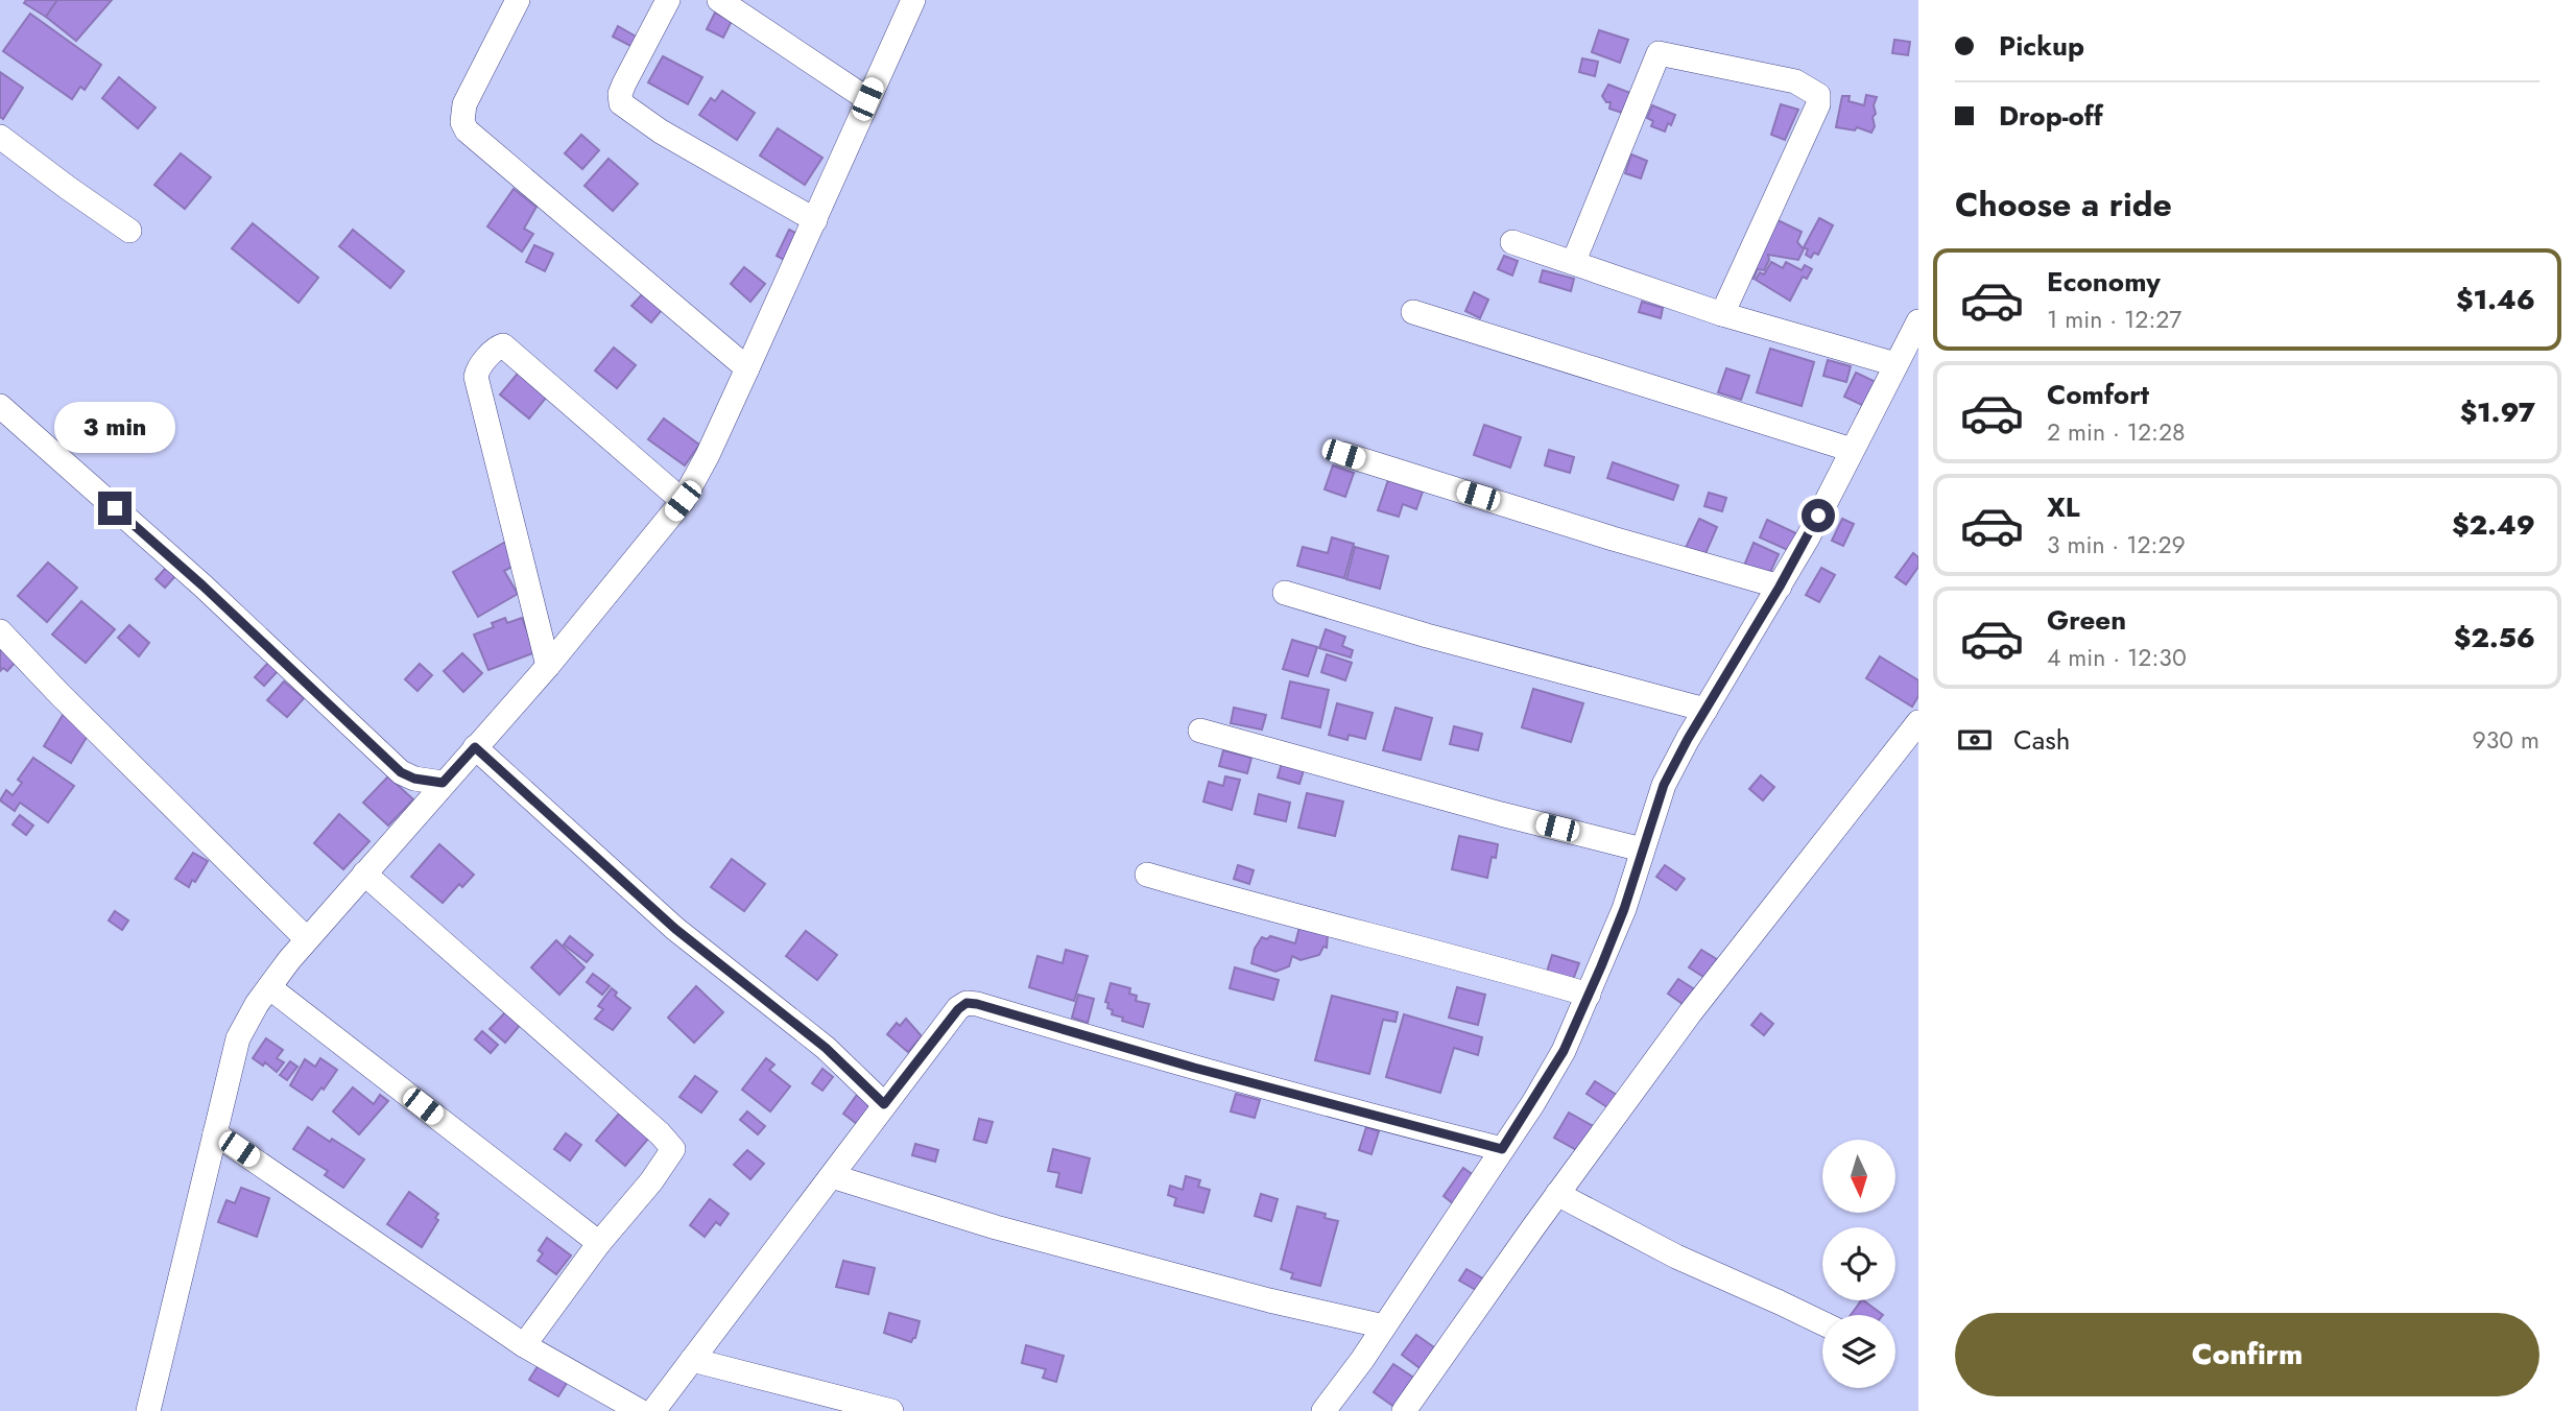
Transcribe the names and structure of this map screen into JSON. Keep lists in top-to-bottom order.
{
  "north": "bottom",
  "page": {
    "banner": ["Pickup", "Drop-off"],
    "heading": "Choose a ride",
    "list": [
      {
        "name": "Economy",
        "note": "1 min · 12:27",
        "value": "$1.46"
      },
      {
        "name": "Comfort",
        "note": "2 min · 12:28",
        "value": "$1.97"
      },
      {
        "name": "XL",
        "note": "3 min · 12:29",
        "value": "$2.49"
      },
      {
        "name": "Green",
        "note": "4 min · 12:30",
        "value": "$2.56"
      }
    ],
    "bubble": "3 min",
    "pay": ["Cash", "930 m"],
    "buttons": "Confirm"
  }
}
